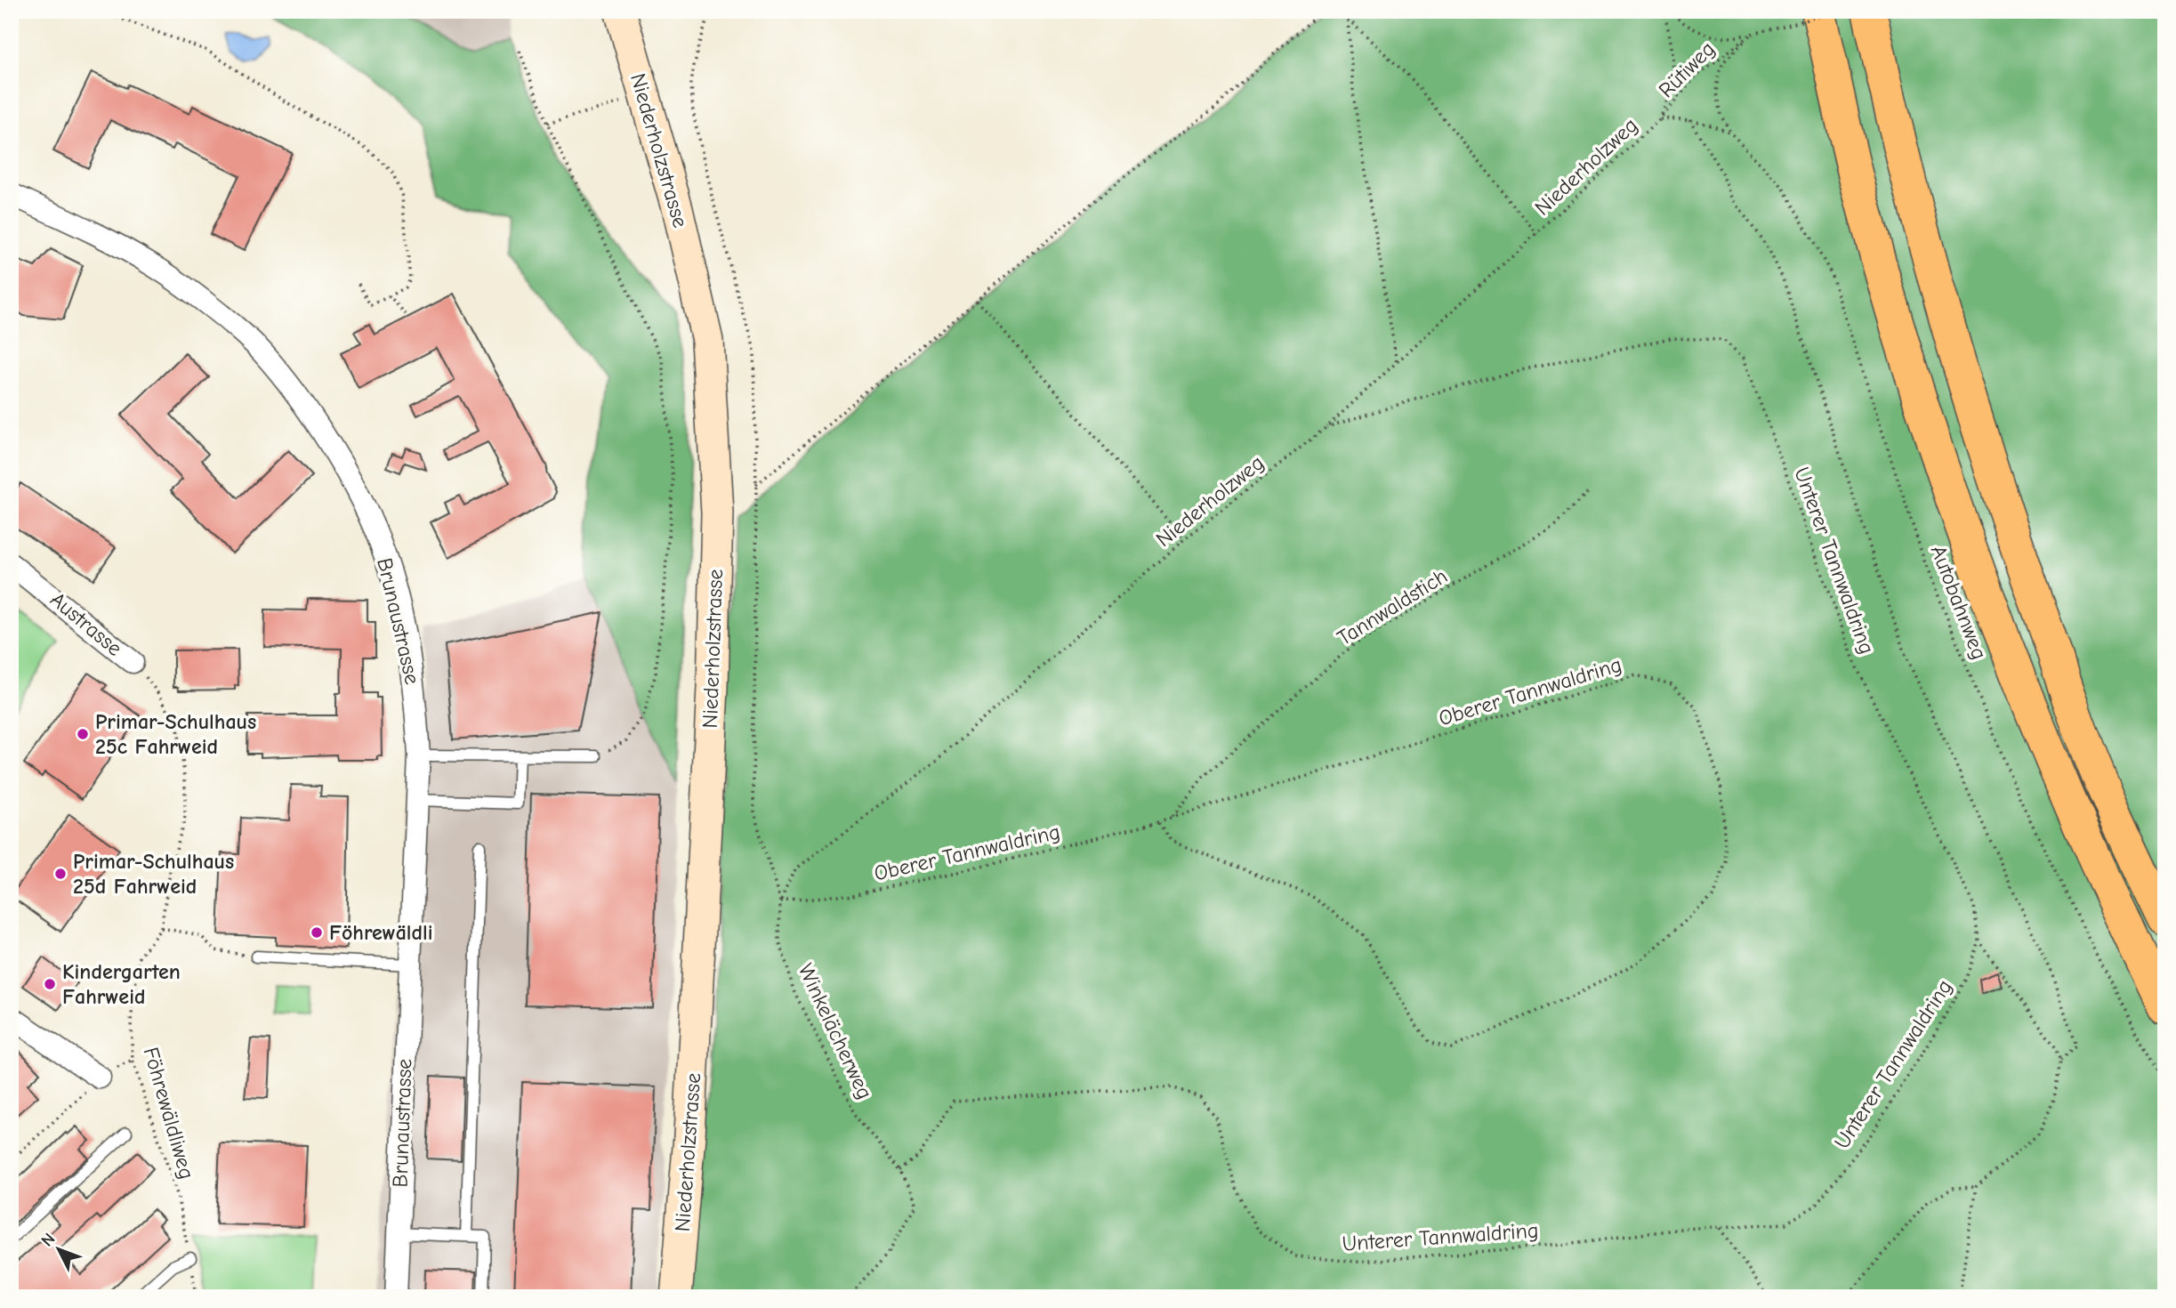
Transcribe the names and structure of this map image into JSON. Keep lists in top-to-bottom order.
{
  "streets": {
    "main road": ["Niederholzstrasse"],
    "street": ["Brunaustrasse", "Austrasse"],
    "path": [
      "Rütiweg",
      "Niederholzweg",
      "Unterer Tannwaldring",
      "Autobahnweg",
      "Tannwaldstich",
      "Oberer Tannwaldring",
      "Winkelächerweg",
      "Föhrewäldliweg"
    ]
  },
  "crossings": [
    ["Rütiweg", "Niederholzweg"],
    ["Rütiweg", "Autobahnweg"],
    ["Niederholzweg", "Unterer Tannwaldring"],
    ["Niederholzweg", "Autobahnweg"],
    ["Niederholzweg", "Oberer Tannwaldring"],
    ["Niederholzweg", "Winkelächerweg"],
    ["Unterer Tannwaldring", "Winkelächerweg"],
    ["Tannwaldstich", "Oberer Tannwaldring"],
    ["Austrasse", "Föhrewäldliweg"],
    ["Oberer Tannwaldring", "Winkelächerweg"]
  ],
  "places": [
    "Primar-Schulhaus 25c Fahrweid",
    "Primar-Schulhaus 25d Fahrweid",
    "Föhrewäldli",
    "Kindergarten Fahrweid"
  ],
  "north": "top left"
}
